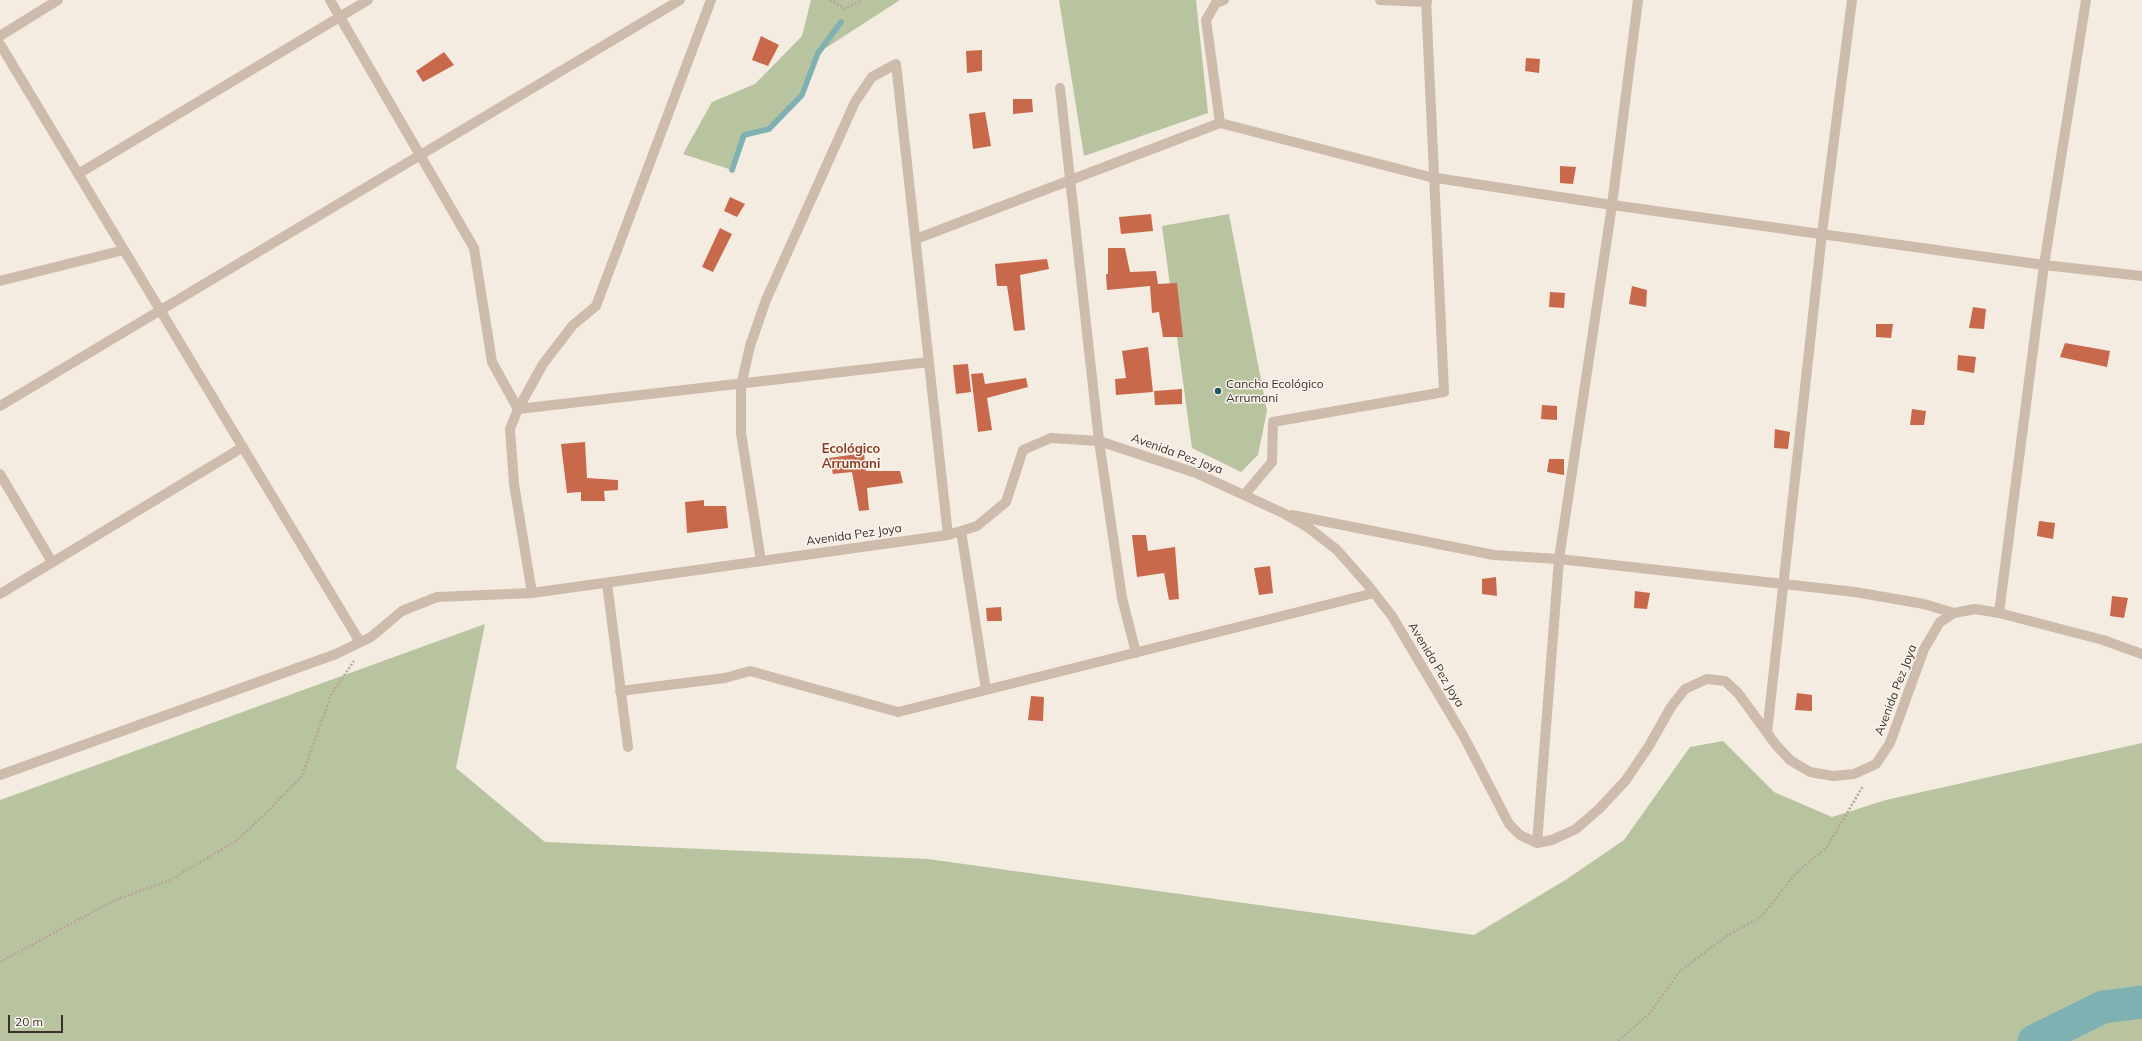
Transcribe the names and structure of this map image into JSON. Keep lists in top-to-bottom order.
{
  "streets": {
    "street": ["Avenida Pez Joya"]
  },
  "districts": ["Ecológico Arrumani"],
  "places": ["Cancha Ecológico Arrumani"],
  "scale_bar": "20 m"
}
